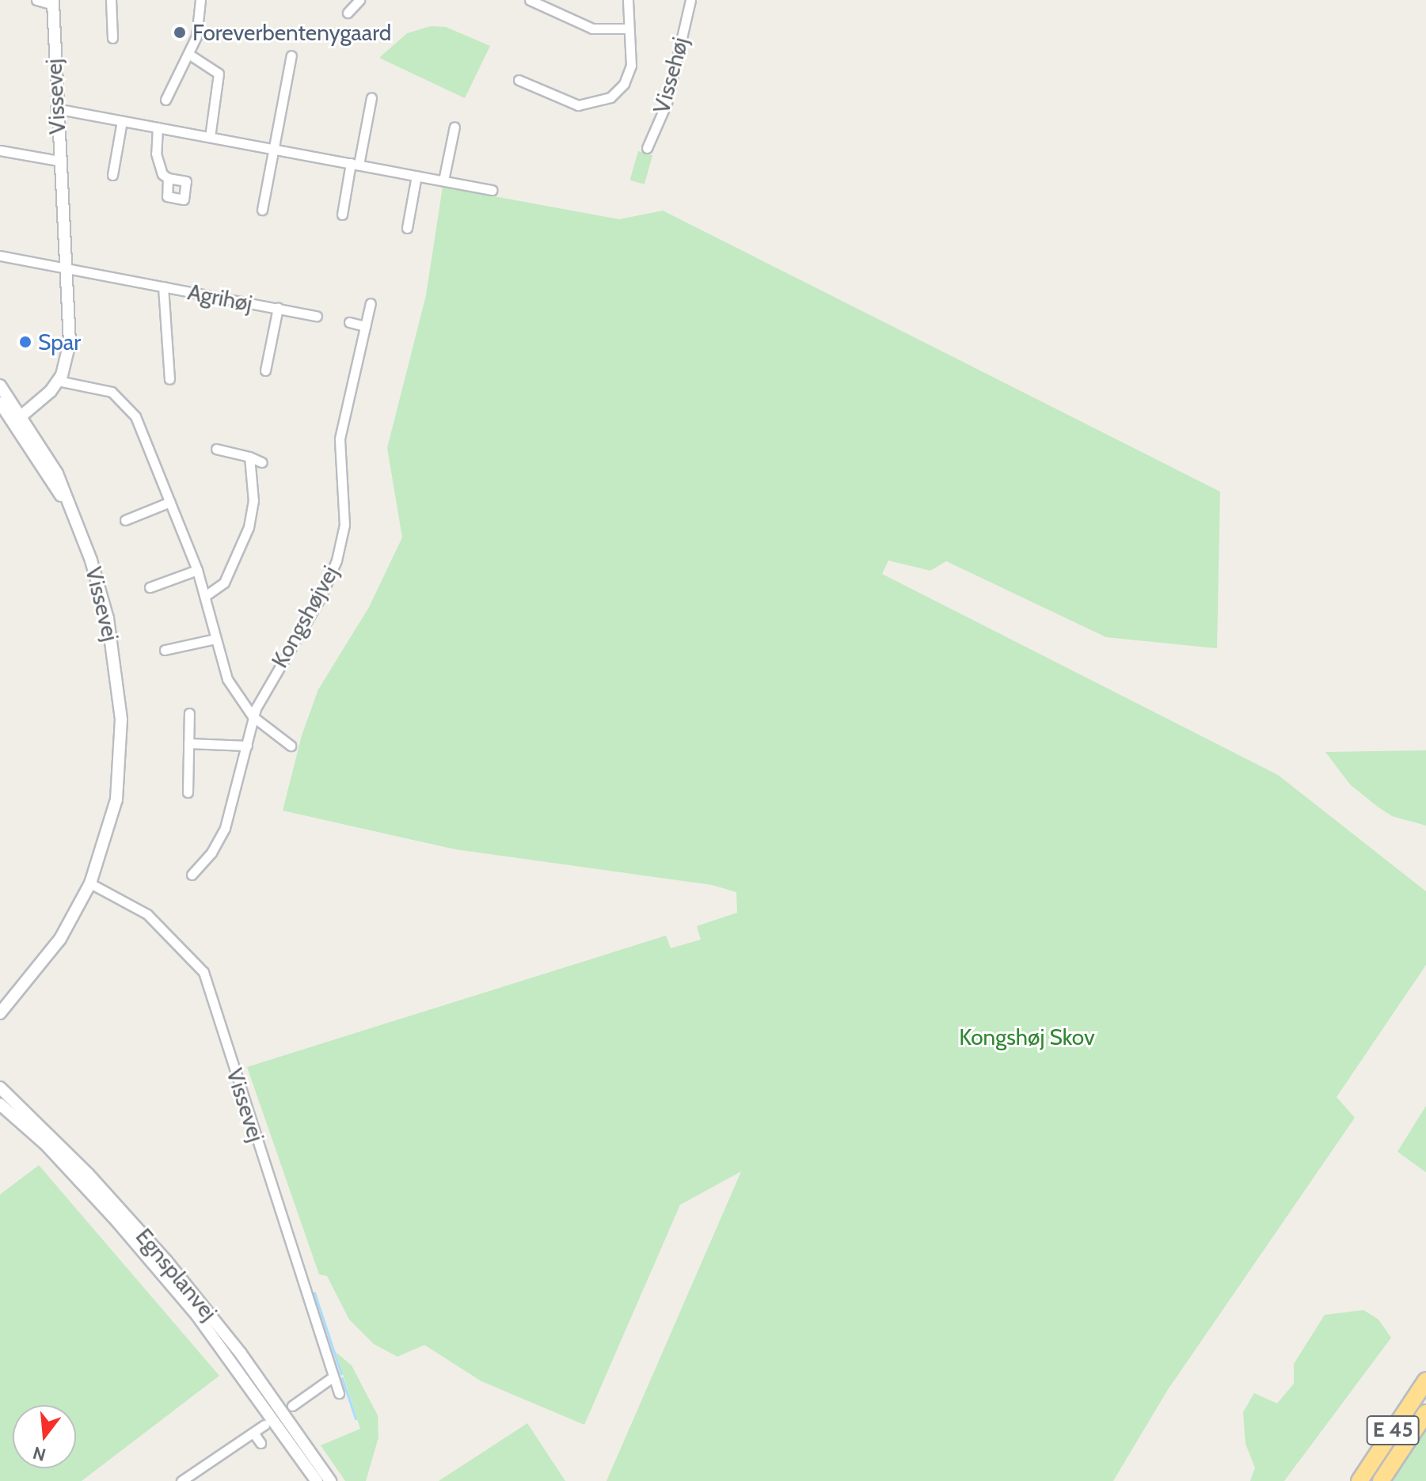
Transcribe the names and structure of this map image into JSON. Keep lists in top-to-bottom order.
{
  "streets": {
    "highway": ["E 45"],
    "street": [
      "Vissehøj",
      "Vissevej",
      "Agrihøj",
      "Kongshøjvej",
      "Egnsplanvej"
    ]
  },
  "crossings": [
    ["Vissevej", "Agrihøj"]
  ],
  "parks": ["Kongshøj Skov"],
  "places": ["Foreverbentenygaard", "Spar"],
  "north": "bottom"
}
